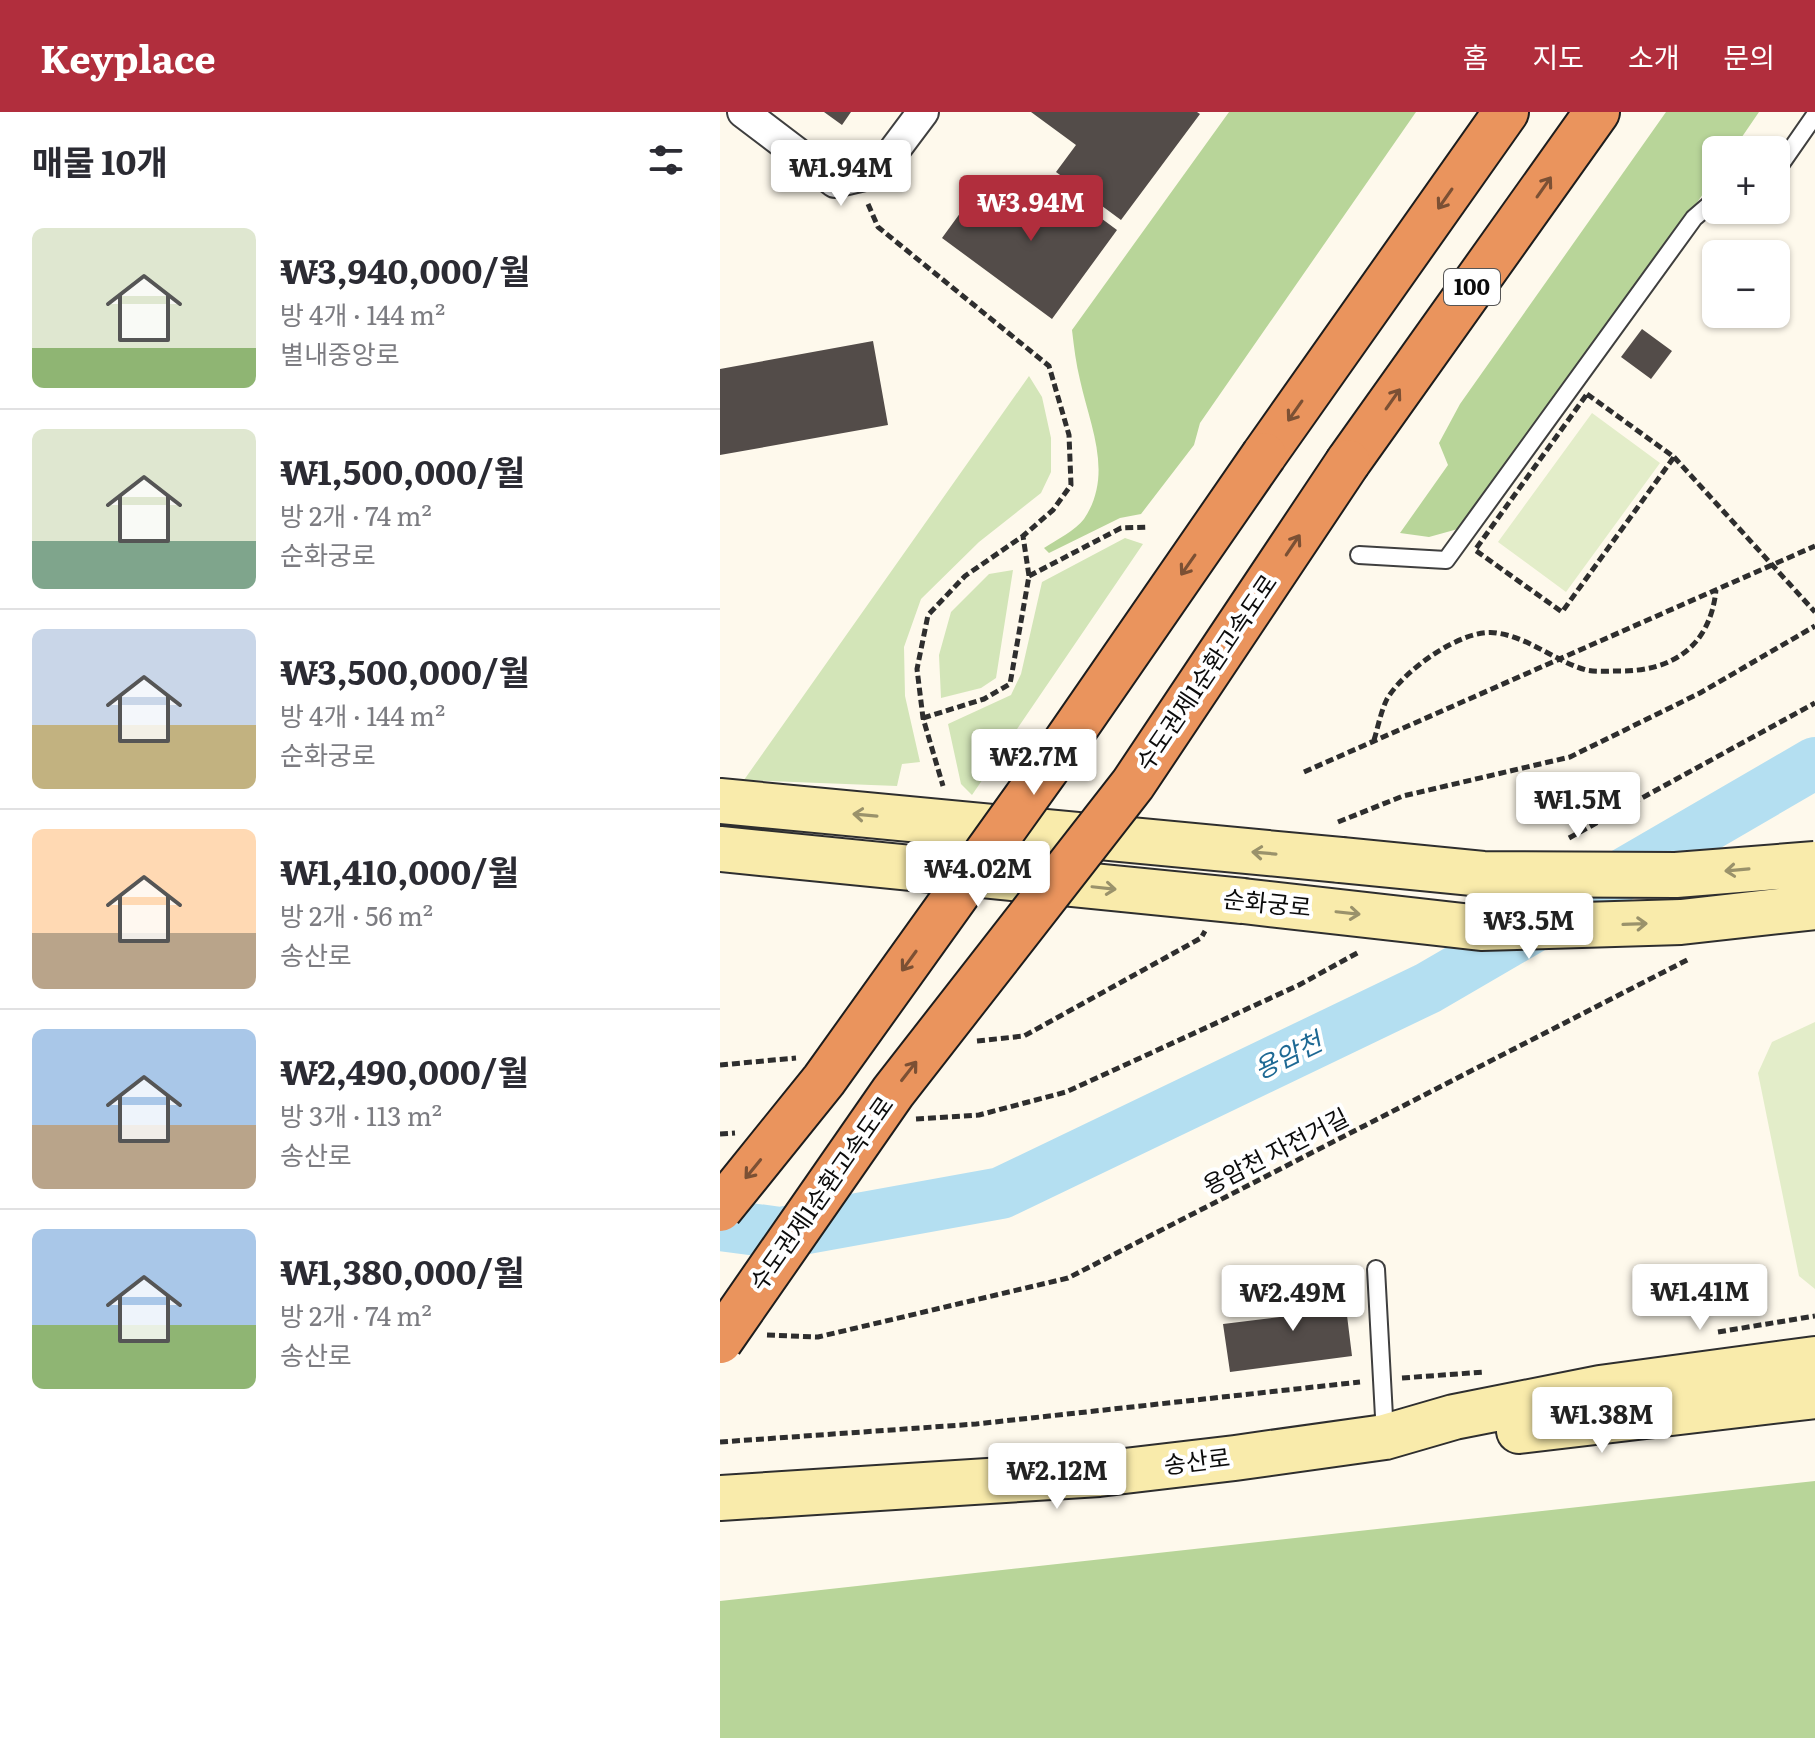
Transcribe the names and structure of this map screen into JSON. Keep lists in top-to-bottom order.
{
  "streets": {
    "highway": ["100", "수도권제1순환고속도로"],
    "street": ["순화궁로", "송산로"],
    "path": ["용암천 자전거길"]
  },
  "crossings": [
    ["수도권제1순환고속도로", "용암천 자전거길"]
  ],
  "water": ["용암천"],
  "page": {
    "header": "Keyplace",
    "nav": [
      "홈",
      "지도",
      "소개",
      "문의"
    ],
    "heading": "매물 10개",
    "map_buttons": ["+", "−"],
    "price": [
      "₩1.94M",
      "₩3.94M",
      "₩2.7M",
      "₩1.5M",
      "₩4.02M",
      "₩3.5M",
      "₩1.41M",
      "₩2.49M",
      "₩1.38M",
      "₩2.12M"
    ],
    "list": [
      {
        "name": "₩3,940,000/월",
        "note": "방 4개 · 144 m² · 별내중앙로"
      },
      {
        "name": "₩1,500,000/월",
        "note": "방 2개 · 74 m² · 순화궁로"
      },
      {
        "name": "₩3,500,000/월",
        "note": "방 4개 · 144 m² · 순화궁로"
      },
      {
        "name": "₩1,410,000/월",
        "note": "방 2개 · 56 m² · 송산로"
      },
      {
        "name": "₩2,490,000/월",
        "note": "방 3개 · 113 m² · 송산로"
      },
      {
        "name": "₩1,380,000/월",
        "note": "방 2개 · 74 m² · 송산로"
      }
    ]
  }
}
